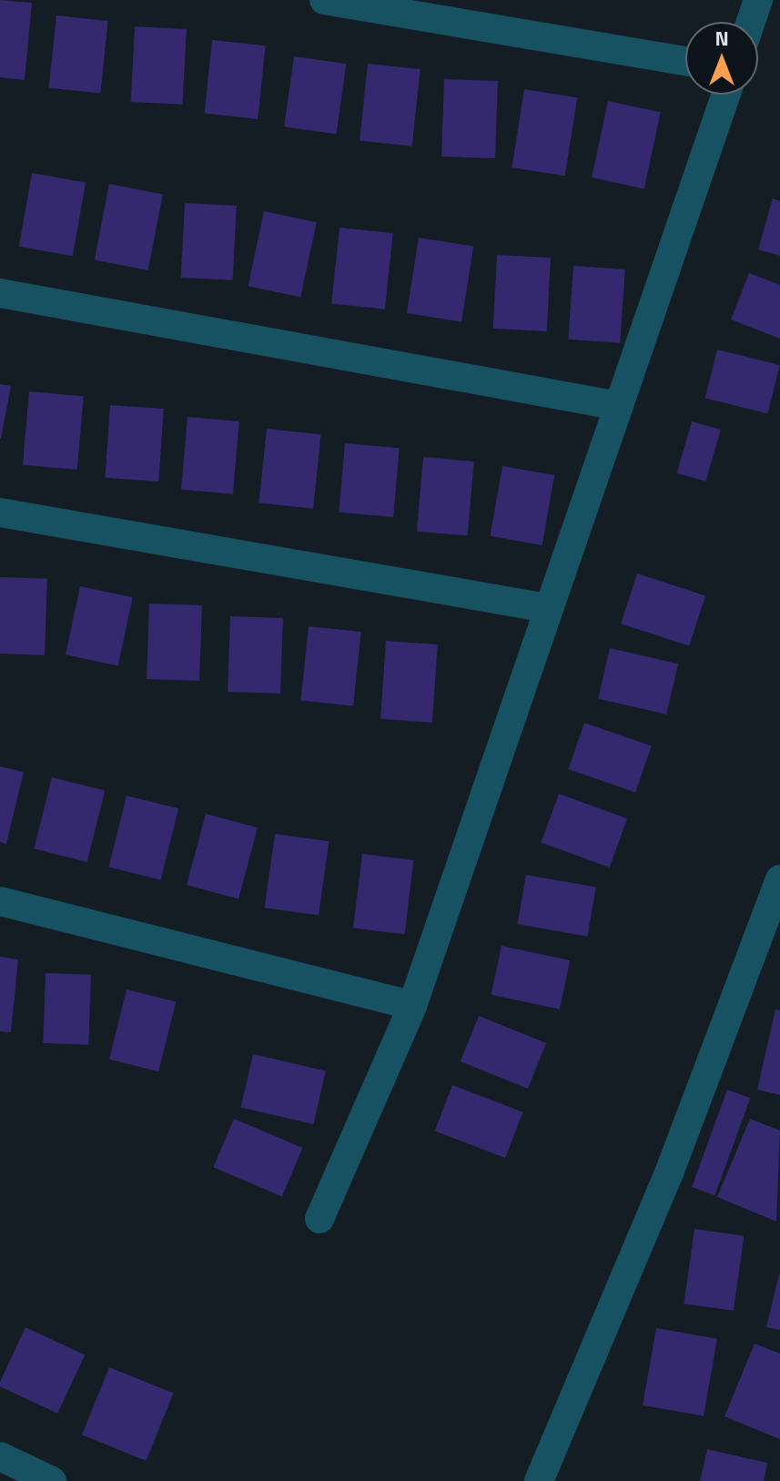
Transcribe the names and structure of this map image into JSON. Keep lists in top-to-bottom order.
{
  "north": "top"
}
